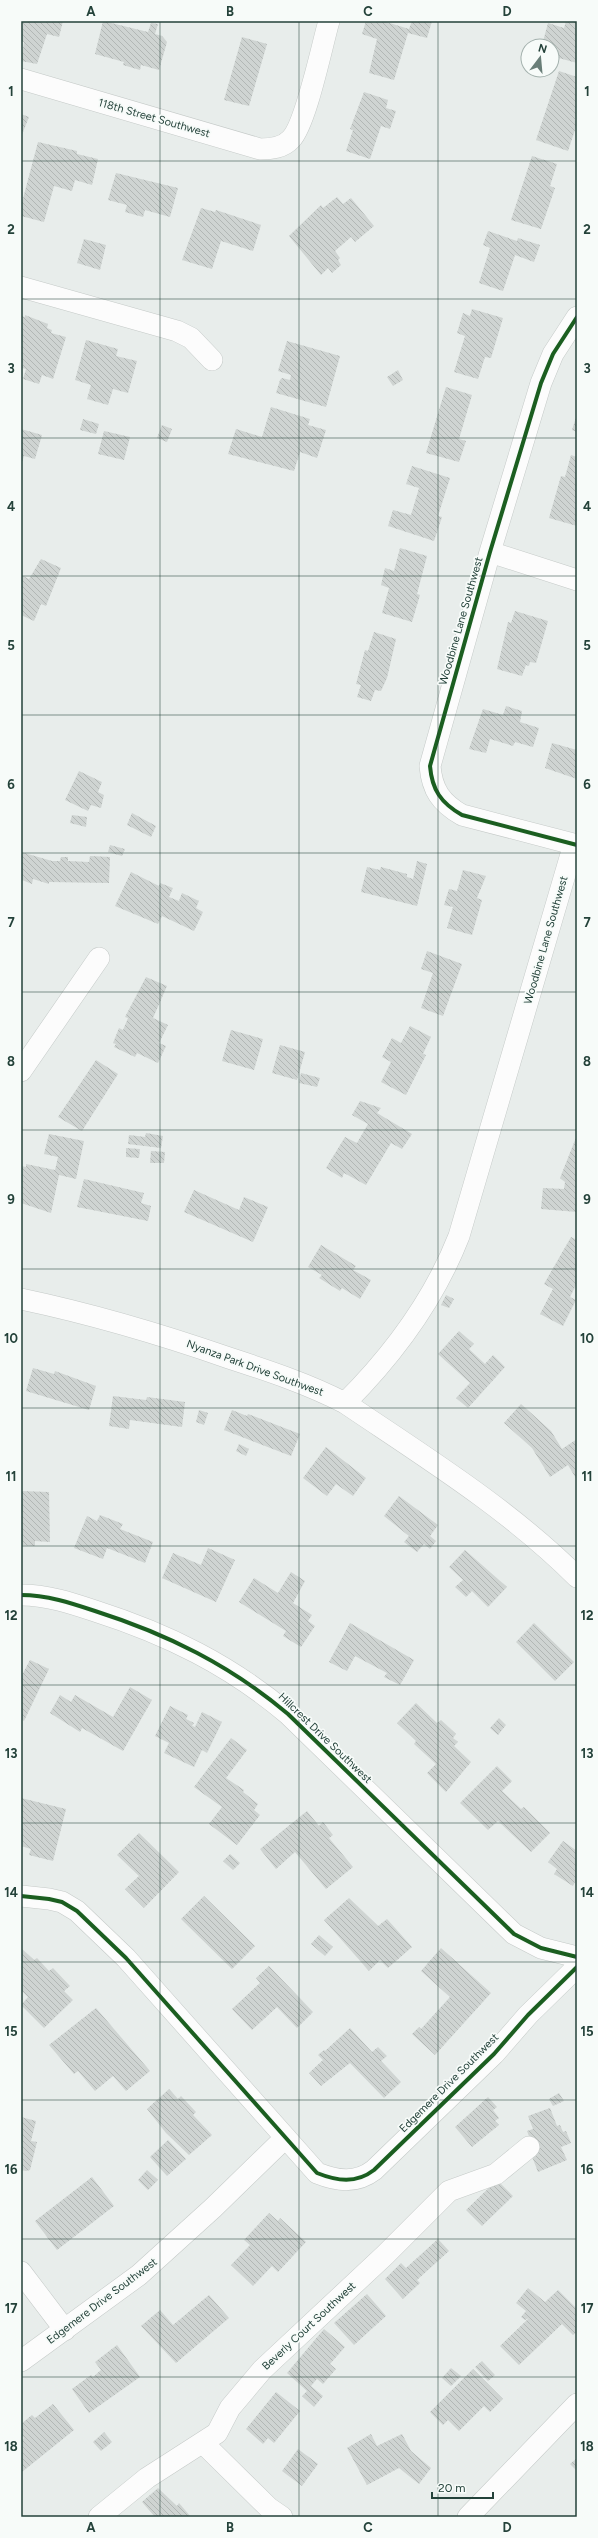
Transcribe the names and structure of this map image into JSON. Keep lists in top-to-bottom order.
{
  "streets": {
    "street": [
      "118th Street Southwest",
      "Woodbine Lane Southwest",
      "Nyanza Park Drive Southwest",
      "Hillcrest Drive Southwest",
      "Edgemere Drive Southwest",
      "Beverly Court Southwest"
    ]
  },
  "crossings": [
    ["Woodbine Lane Southwest", "Nyanza Park Drive Southwest"]
  ],
  "scale_bar": "20 m",
  "north": "top",
  "grid": {
    "columns": [
      "A",
      "B",
      "C",
      "D"
    ],
    "rows": [
      "1",
      "2",
      "3",
      "4",
      "5",
      "6",
      "7",
      "8",
      "9",
      "10",
      "11",
      "12",
      "13",
      "14",
      "15",
      "16",
      "17",
      "18"
    ]
  }
}
